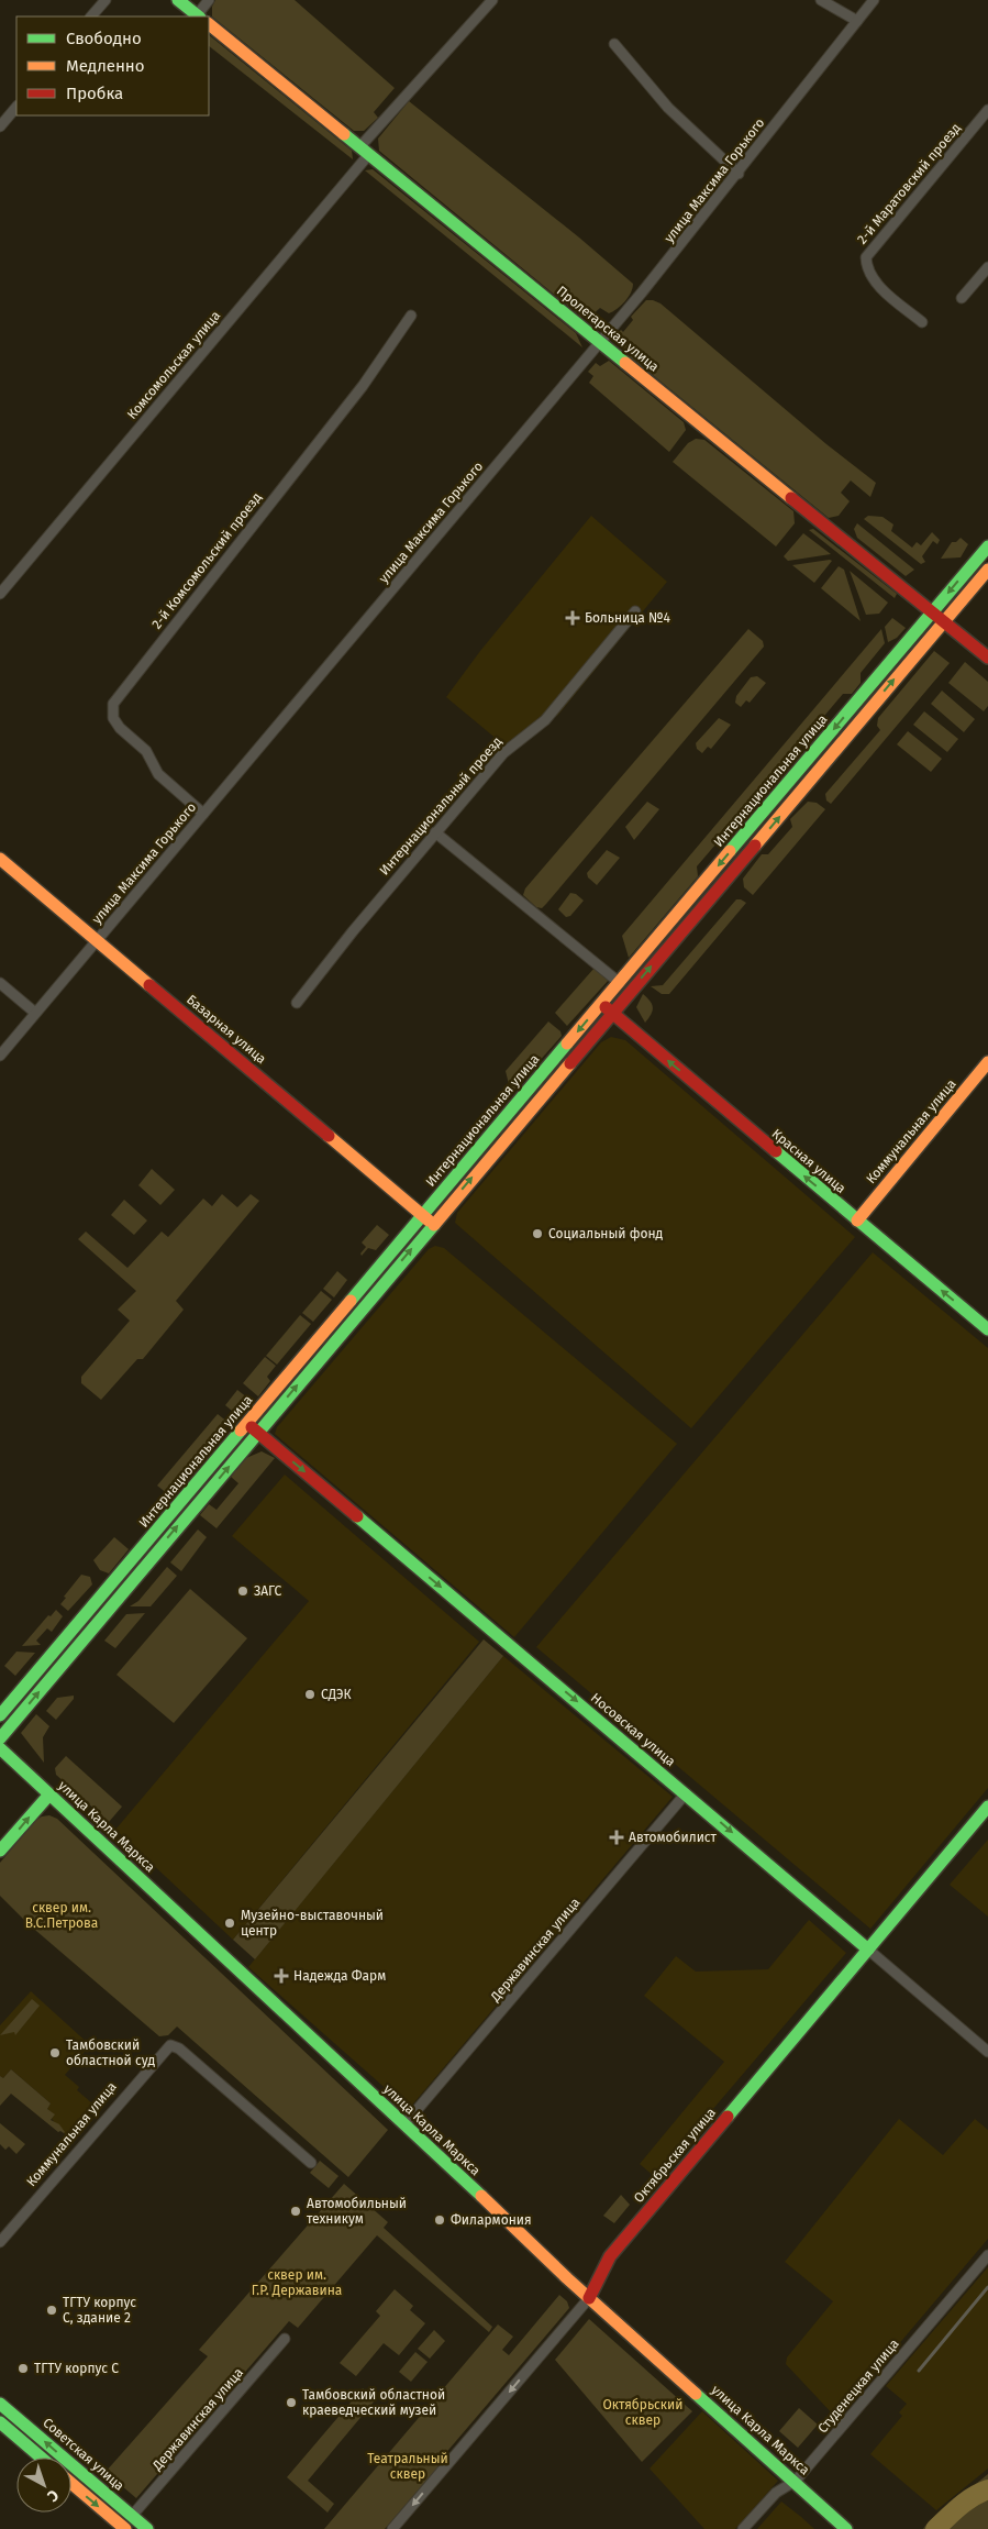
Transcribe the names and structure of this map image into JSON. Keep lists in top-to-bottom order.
{
  "streets": {
    "main road": [
      "Пролетарская улица",
      "Интернациональная улица",
      "Базарная улица",
      "Коммунальная улица",
      "Красная улица",
      "Носовская улица",
      "улица Карла Маркса",
      "Октябрьская улица",
      "Советская улица"
    ],
    "street": [
      "улица Максима Горького",
      "2-й Маратовский проезд",
      "Комсомольская улица",
      "2-й Комсомольский проезд",
      "Интернациональный проезд",
      "Державинская улица",
      "Студенецкая улица"
    ]
  },
  "crossings": [
    ["улица Максима Горького", "Пролетарская улица"],
    ["улица Максима Горького", "2-й Комсомольский проезд"],
    ["улица Максима Горького", "Базарная улица"],
    ["Пролетарская улица", "Комсомольская улица"],
    ["Пролетарская улица", "Интернациональная улица"],
    ["Интернациональная улица", "Базарная улица"],
    ["Интернациональная улица", "Красная улица"],
    ["Интернациональная улица", "Носовская улица"],
    ["Коммунальная улица", "Красная улица"],
    ["Носовская улица", "Державинская улица"],
    ["Носовская улица", "Октябрьская улица"],
    ["улица Карла Маркса", "Державинская улица"],
    ["улица Карла Маркса", "Октябрьская улица"],
    ["улица Карла Маркса", "Студенецкая улица"],
    ["Державинская улица", "Советская улица"]
  ],
  "one_way": ["Красная улица", "Носовская улица"],
  "parks": [
    "сквер им. В.С.Петрова",
    "сквер им. Г.Р. Державина",
    "Октябрьский сквер",
    "Театральный сквер"
  ],
  "places": {
    "health": ["Больница №4", "Автомобилист", "Надежда Фарм"],
    "other": [
      "Социальный фонд",
      "ЗАГС",
      "СДЭК",
      "Музейно-выставочный центр",
      "Тамбовский областной суд",
      "Автомобильный техникум",
      "Филармония",
      "ТГТУ корпус С, здание 2",
      "ТГТУ корпус С",
      "Тамбовский областной краеведческий музей"
    ]
  },
  "legend": ["Свободно", "Медленно", "Пробка"],
  "north": "bottom right"
}
